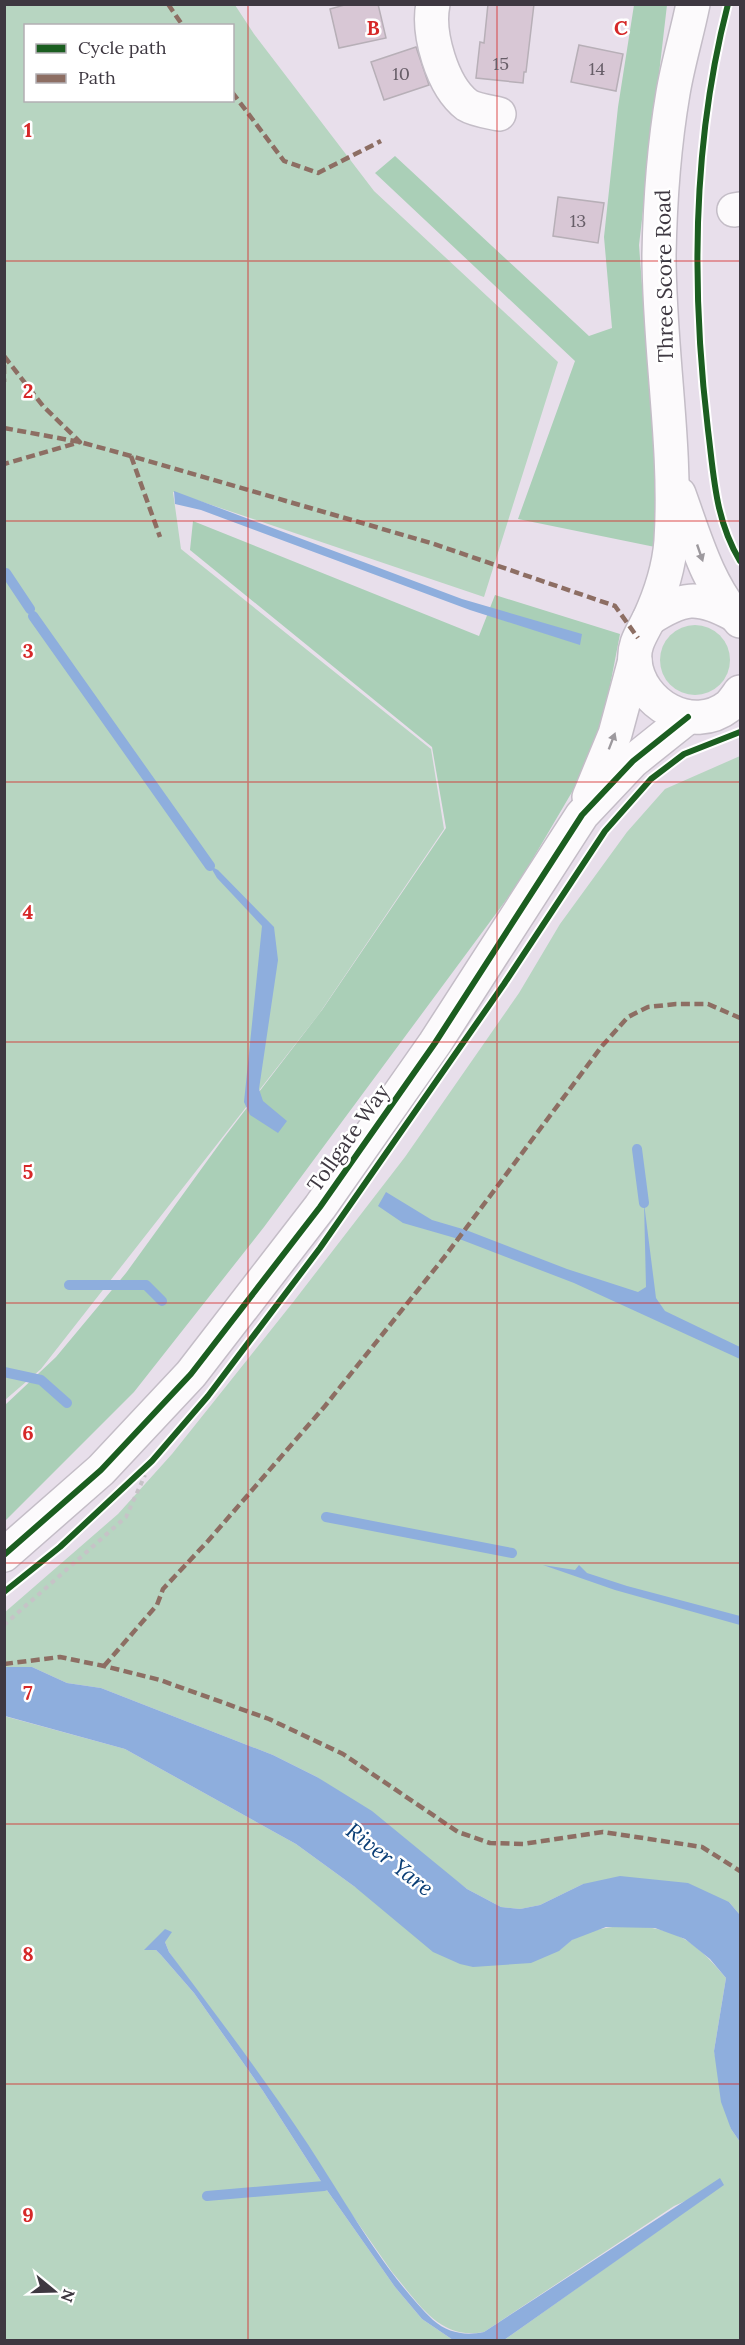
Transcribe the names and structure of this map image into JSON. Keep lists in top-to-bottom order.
{
  "streets": {
    "street": ["Three Score Road", "Tollgate Way"]
  },
  "crossings": [
    ["Three Score Road", "Tollgate Way"]
  ],
  "water": ["River Yare"],
  "house_numbers": [
    "15",
    "14",
    "10",
    "13"
  ],
  "legend": ["Cycle path", "Path"],
  "north": "right",
  "grid": {
    "columns": ["B", "C"],
    "rows": [
      "1",
      "2",
      "3",
      "4",
      "5",
      "6",
      "7",
      "8",
      "9"
    ]
  }
}
